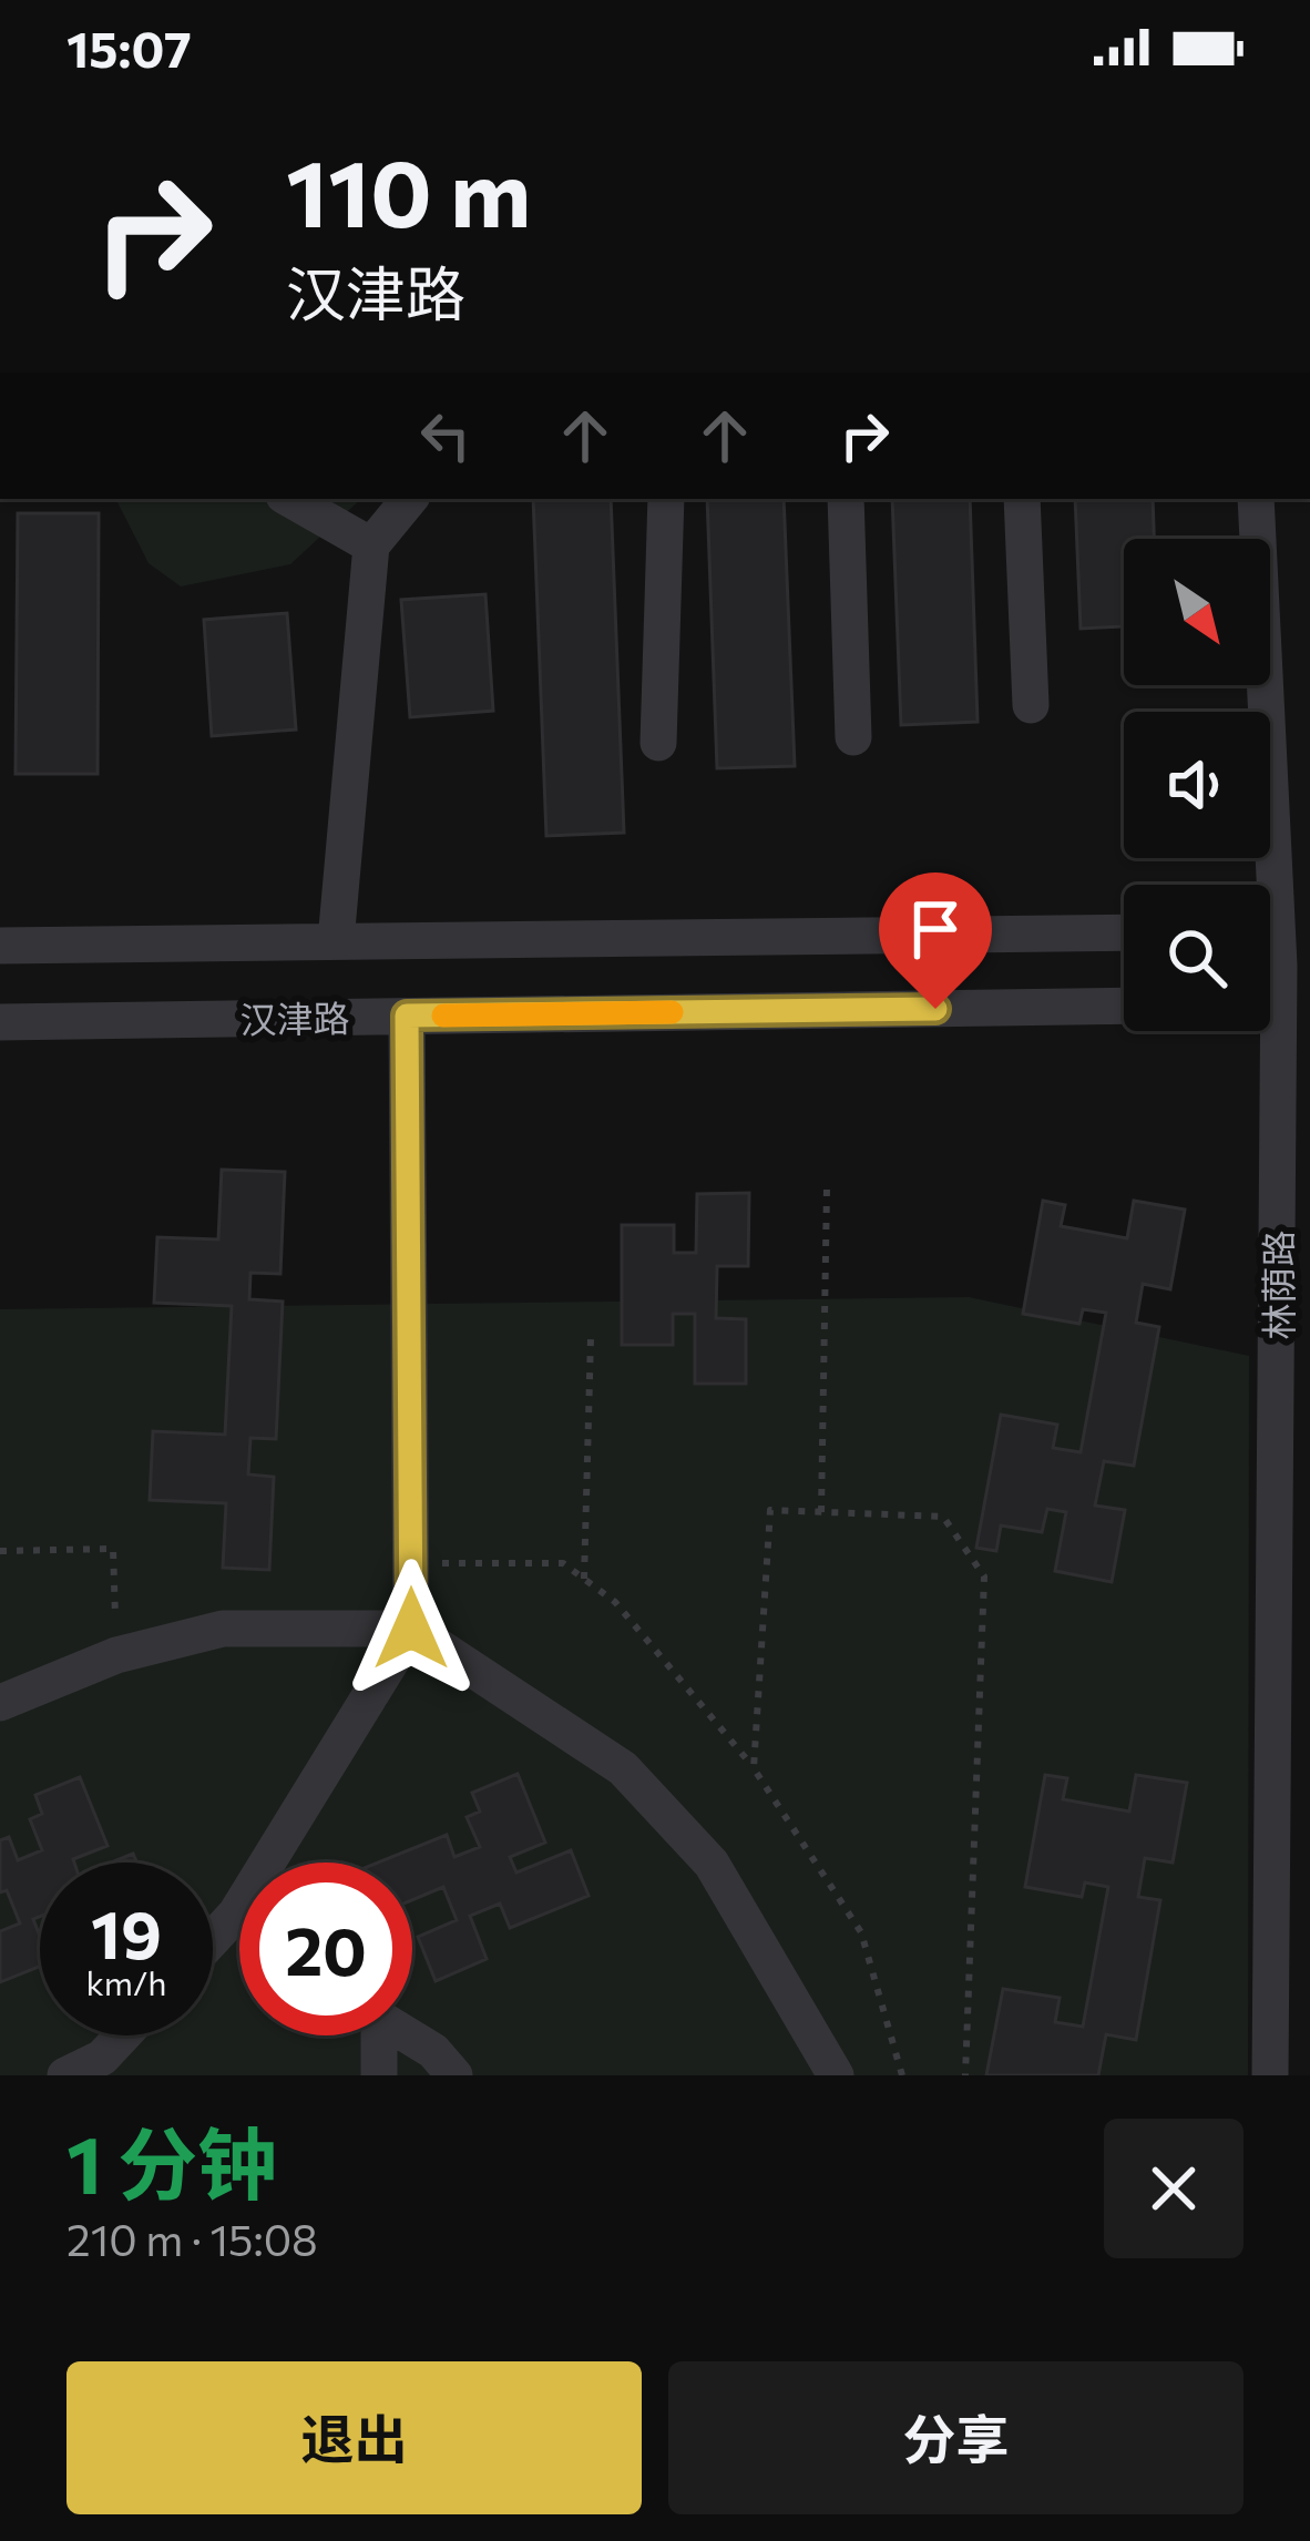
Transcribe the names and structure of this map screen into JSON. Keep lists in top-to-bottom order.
{
  "streets": {
    "street": ["汉津路", "林荫路"]
  },
  "north": "bottom right",
  "page": {
    "status": "15:07",
    "turn": ["110 m", "汉津路"],
    "speed": "19 km/h",
    "limit": "20",
    "heading": ["1 分钟", "210 m · 15:08"],
    "buttons": ["退出", "分享"]
  }
}
